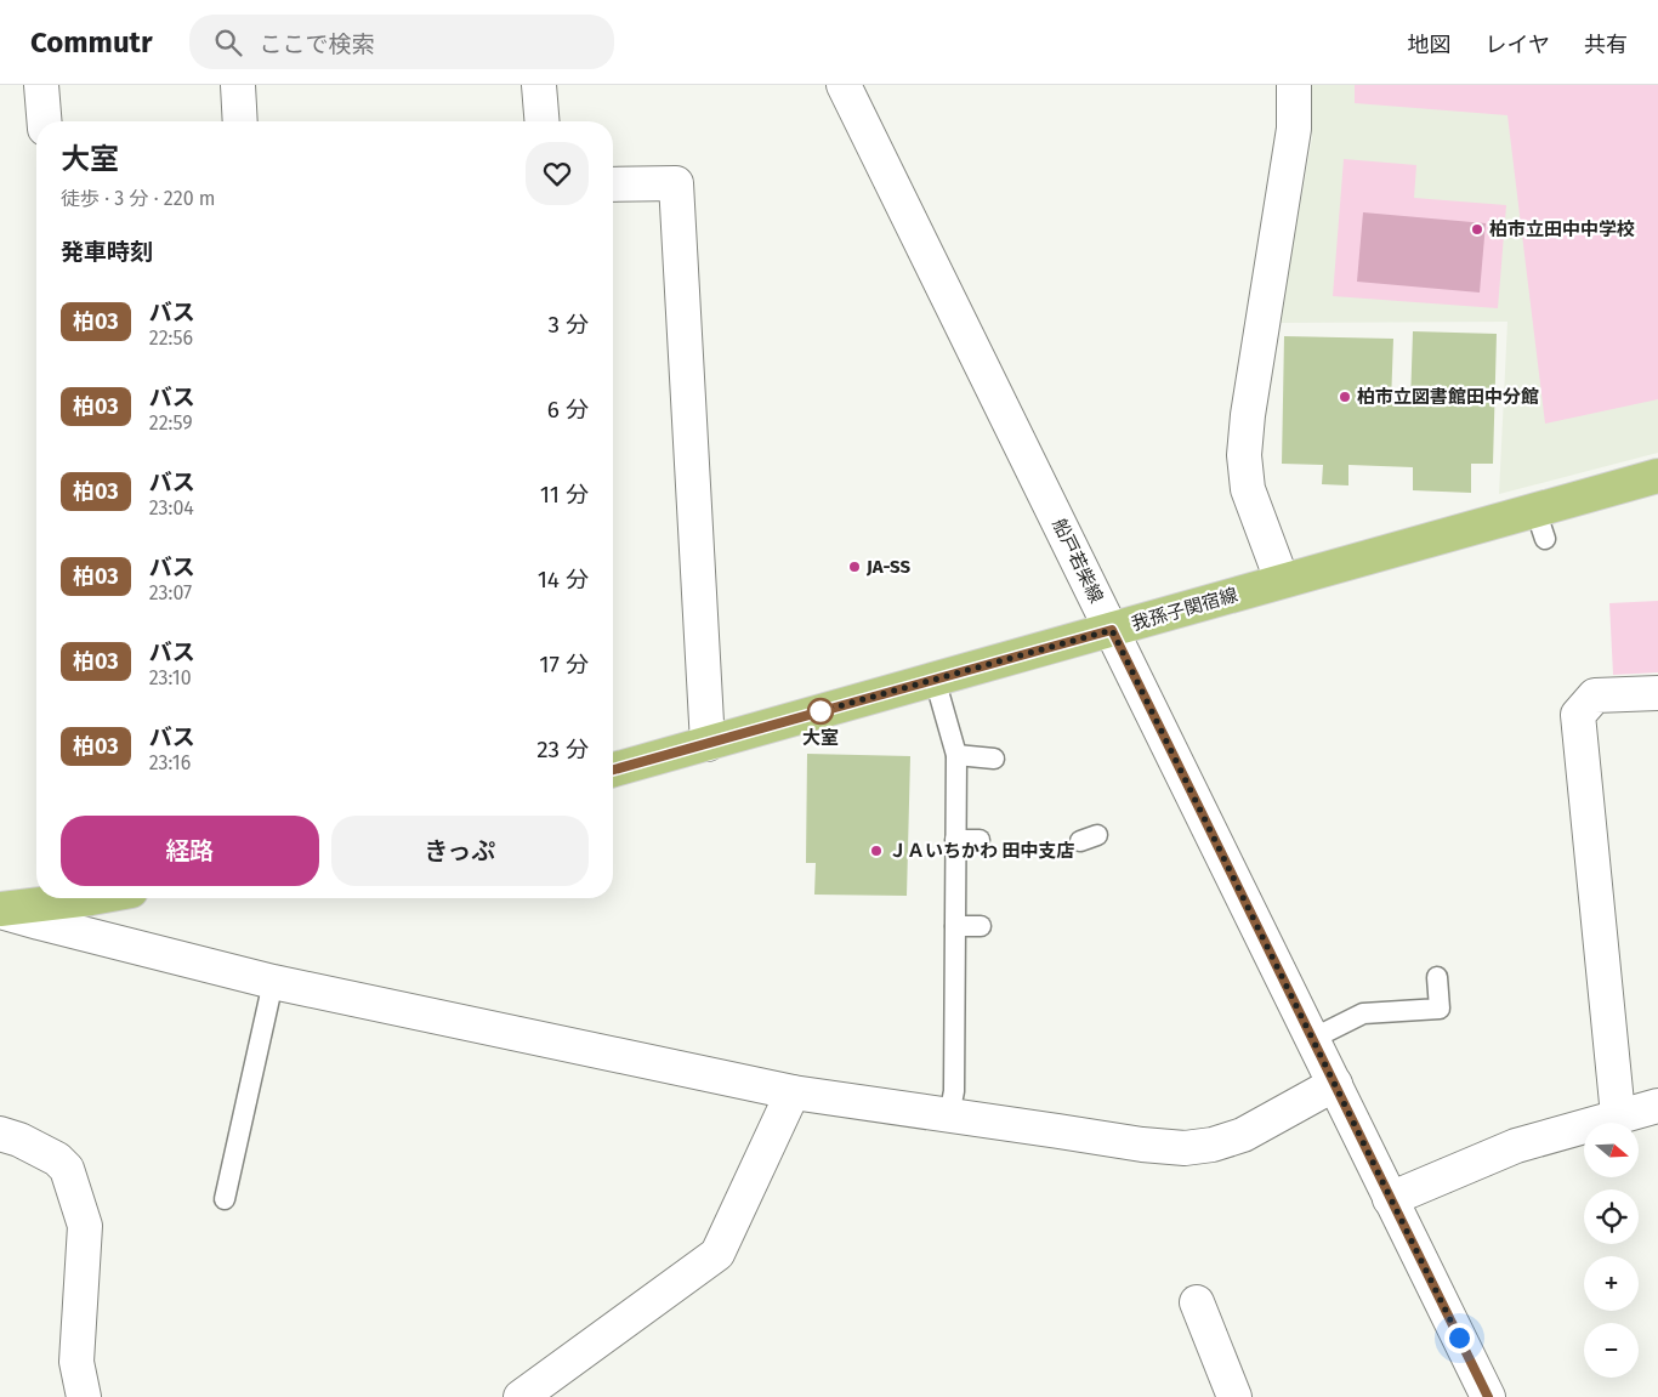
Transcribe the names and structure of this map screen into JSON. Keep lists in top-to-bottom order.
{
  "streets": {
    "main road": ["我孫子関宿線"],
    "street": ["船戸若柴線"]
  },
  "crossings": [
    ["船戸若柴線", "我孫子関宿線"]
  ],
  "places": [
    "柏市立田中中学校",
    "柏市立図書館田中分館",
    "JA-SS",
    "大室",
    "ＪＡいちかわ 田中支店"
  ],
  "lines": ["bus line 柏03"],
  "north": "right",
  "page": {
    "header": "Commutr",
    "search": "ここで検索",
    "nav": ["地図", "レイヤ", "共有"],
    "heading": [
      ["大室", "徒歩 · 3 分 · 220 m"],
      "発車時刻"
    ],
    "list": [
      {
        "mark": "柏03",
        "name": "バス",
        "note": "22:56",
        "value": "3 分"
      },
      {
        "mark": "柏03",
        "name": "バス",
        "note": "22:59",
        "value": "6 分"
      },
      {
        "mark": "柏03",
        "name": "バス",
        "note": "23:04",
        "value": "11 分"
      },
      {
        "mark": "柏03",
        "name": "バス",
        "note": "23:07",
        "value": "14 分"
      },
      {
        "mark": "柏03",
        "name": "バス",
        "note": "23:10",
        "value": "17 分"
      },
      {
        "mark": "柏03",
        "name": "バス",
        "note": "23:16",
        "value": "23 分"
      }
    ],
    "buttons": ["経路", "きっぷ"],
    "map_buttons": ["+", "−"]
  }
}
